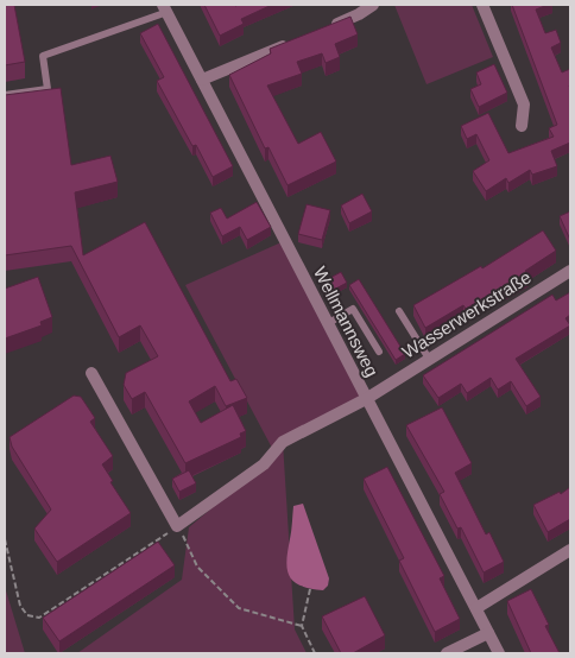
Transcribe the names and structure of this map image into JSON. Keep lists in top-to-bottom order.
{
  "streets": {
    "street": ["Wasserwerkstraße", "Wellmannsweg"]
  },
  "crossings": [
    ["Wasserwerkstraße", "Wellmannsweg"]
  ]
}
